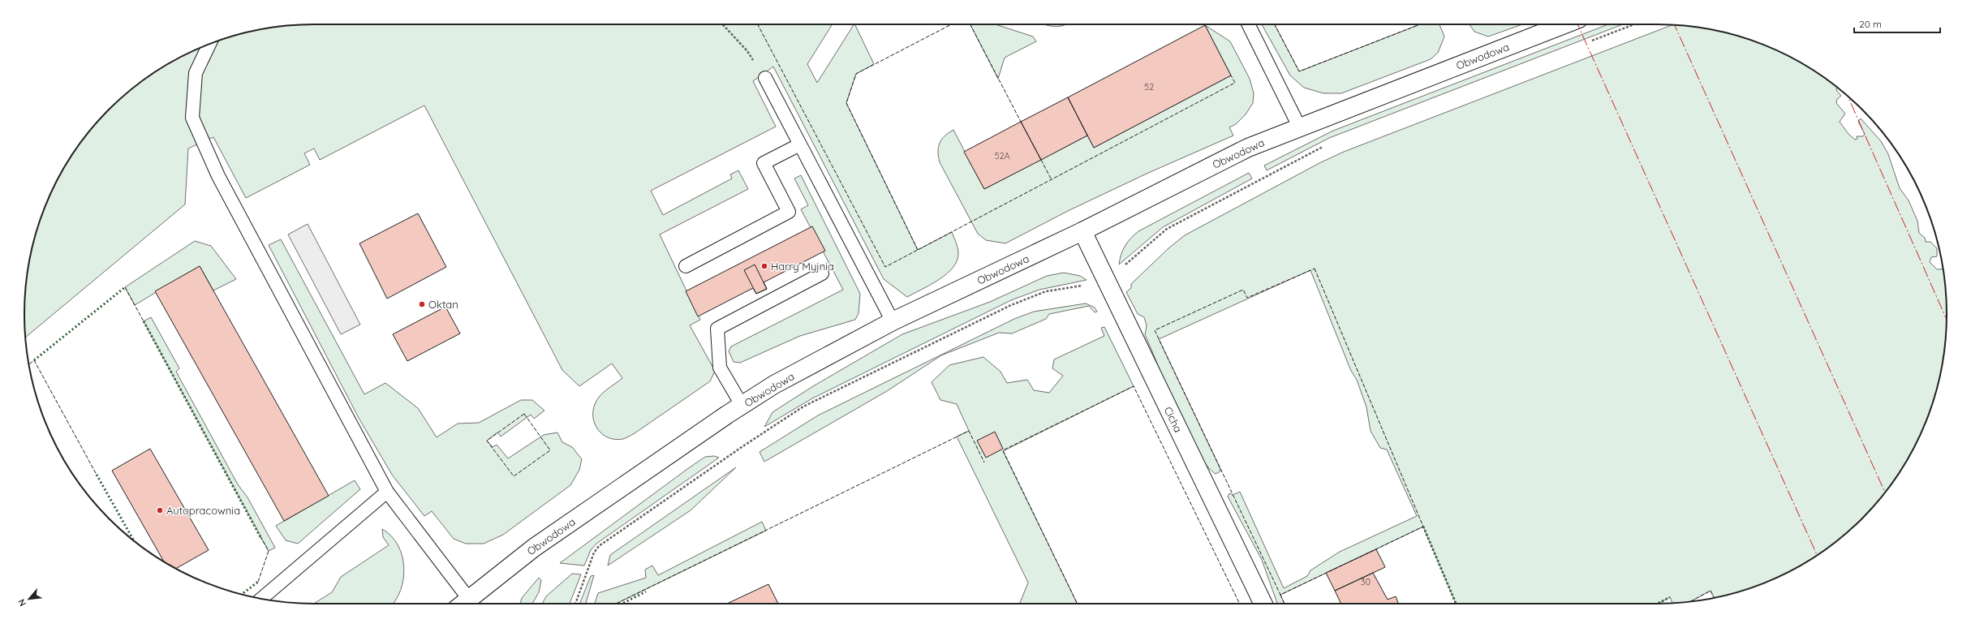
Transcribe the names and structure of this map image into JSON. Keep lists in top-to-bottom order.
{
  "streets": {
    "main road": ["Obwodowa", "Cicha"]
  },
  "crossings": [
    ["Obwodowa", "Cicha"]
  ],
  "places": ["Harry Myjnia", "Oktan", "Autopracownia"],
  "house_numbers": ["52", "52A", "30"],
  "scale_bar": "20 m",
  "north": "bottom left"
}
